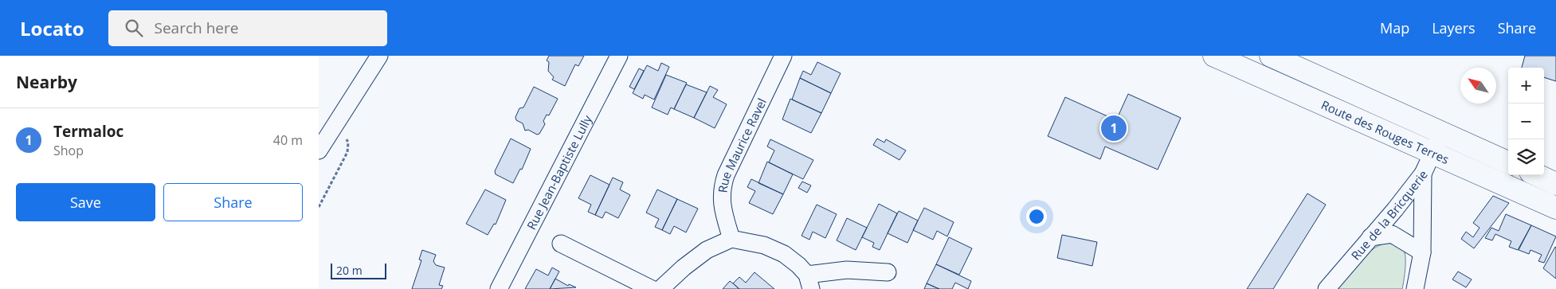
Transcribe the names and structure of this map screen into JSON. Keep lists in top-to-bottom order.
{
  "streets": {
    "main road": ["Route des Rouges Terres"],
    "street": ["Rue Maurice Ravel", "Rue Jean-Baptiste Lully", "Rue de la Bricquerie"]
  },
  "crossings": [
    ["Route des Rouges Terres", "Rue de la Bricquerie"]
  ],
  "scale_bar": "20 m",
  "north": "top left",
  "page": {
    "header": "Locato",
    "search": "Search here",
    "nav": ["Map", "Layers", "Share"],
    "heading": "Nearby",
    "map_buttons": ["+", "−"],
    "list": [
      {
        "mark": "1",
        "name": "Termaloc",
        "note": "Shop",
        "value": "40 m"
      }
    ],
    "pins": "1",
    "buttons": ["Save", "Share"],
    "scale": "20 m"
  }
}
